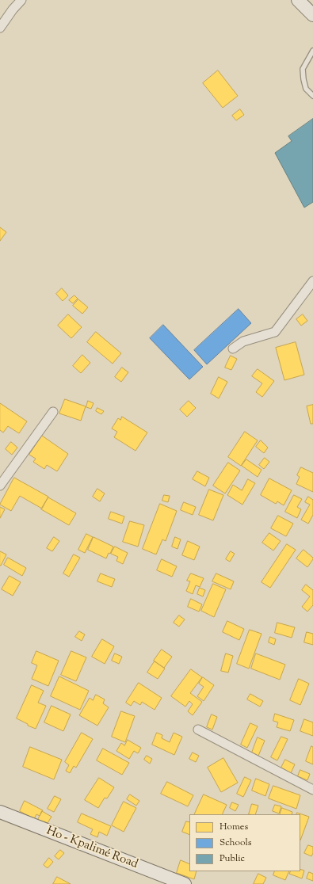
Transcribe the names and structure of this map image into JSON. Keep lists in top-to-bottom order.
{
  "streets": {
    "main road": ["Ho - Kpalimé Road"]
  },
  "legend": ["Homes", "Schools", "Public"]
}
